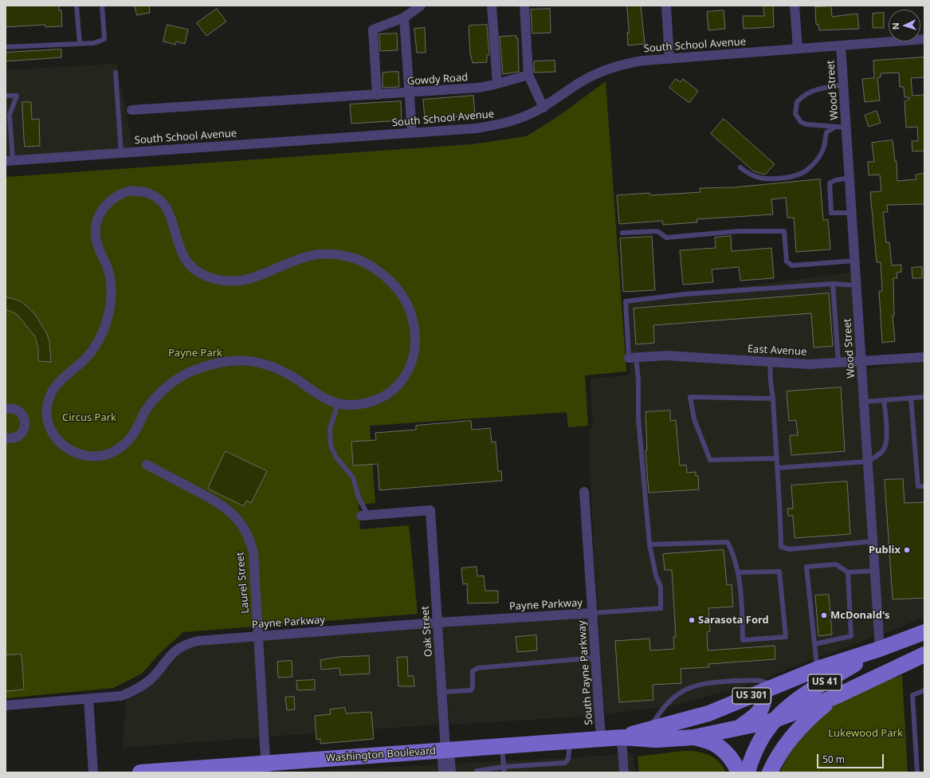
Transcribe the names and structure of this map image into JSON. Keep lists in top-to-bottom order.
{
  "streets": {
    "main road": ["US 41", "US 301", "Washington Boulevard"],
    "street": [
      "South School Avenue",
      "Gowdy Road",
      "Wood Street",
      "East Avenue",
      "Laurel Street",
      "Payne Parkway",
      "Oak Street",
      "South Payne Parkway"
    ]
  },
  "crossings": [
    ["South School Avenue", "Wood Street"],
    ["Wood Street", "East Avenue"],
    ["Wood Street", "US 41"],
    ["Wood Street", "Washington Boulevard"],
    ["Laurel Street", "Payne Parkway"],
    ["Laurel Street", "Washington Boulevard"],
    ["Payne Parkway", "Oak Street"],
    ["Payne Parkway", "South Payne Parkway"],
    ["Oak Street", "Washington Boulevard"],
    ["South Payne Parkway", "Washington Boulevard"],
    ["US 41", "Washington Boulevard"]
  ],
  "parks": ["Payne Park", "Circus Park", "Lukewood Park"],
  "places": ["Publix", "McDonald's", "Sarasota Ford"],
  "scale_bar": "50 m",
  "north": "left"
}
